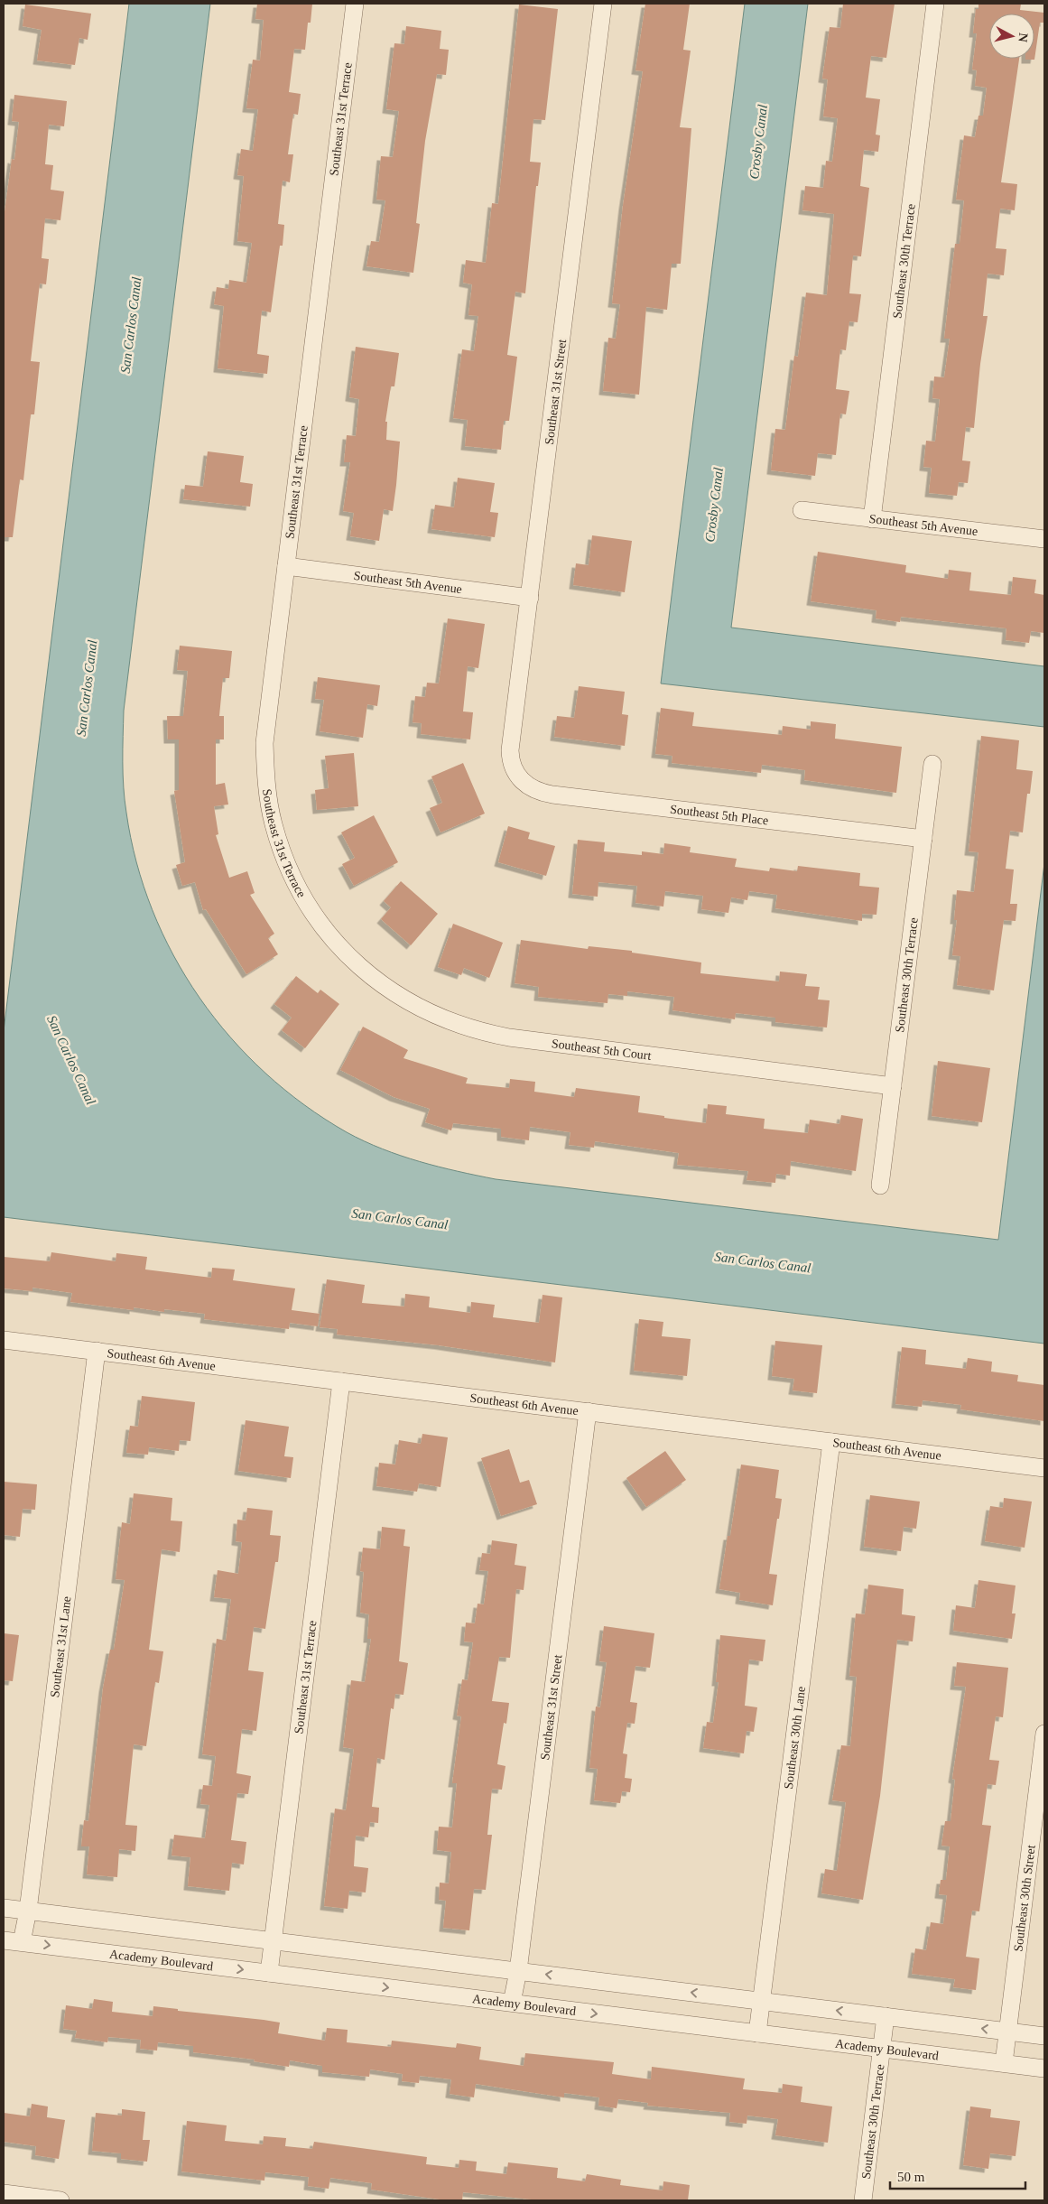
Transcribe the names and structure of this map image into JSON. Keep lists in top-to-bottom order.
{
  "streets": {
    "street": [
      "Southeast 31st Terrace",
      "Southeast 30th Terrace",
      "Southeast 31st Street",
      "Southeast 5th Avenue",
      "Southeast 5th Place",
      "Southeast 5th Court",
      "Southeast 6th Avenue",
      "Southeast 31st Lane",
      "Southeast 30th Lane",
      "Southeast 30th Street",
      "Academy Boulevard"
    ]
  },
  "crossings": [
    ["Southeast 31st Terrace", "Southeast 5th Avenue"],
    ["Southeast 31st Terrace", "Southeast 5th Court"],
    ["Southeast 31st Terrace", "Southeast 6th Avenue"],
    ["Southeast 31st Terrace", "Academy Boulevard"],
    ["Southeast 30th Terrace", "Southeast 5th Avenue"],
    ["Southeast 30th Terrace", "Southeast 5th Place"],
    ["Southeast 30th Terrace", "Southeast 5th Court"],
    ["Southeast 30th Terrace", "Academy Boulevard"],
    ["Southeast 31st Street", "Southeast 5th Avenue"],
    ["Southeast 31st Street", "Southeast 5th Place"],
    ["Southeast 31st Street", "Southeast 6th Avenue"],
    ["Southeast 31st Street", "Academy Boulevard"],
    ["Southeast 6th Avenue", "Southeast 31st Lane"],
    ["Southeast 6th Avenue", "Southeast 30th Lane"],
    ["Southeast 31st Lane", "Academy Boulevard"],
    ["Southeast 30th Lane", "Academy Boulevard"],
    ["Southeast 30th Street", "Academy Boulevard"]
  ],
  "water": ["Crosby Canal", "San Carlos Canal"],
  "scale_bar": "50 m",
  "north": "right"
}
